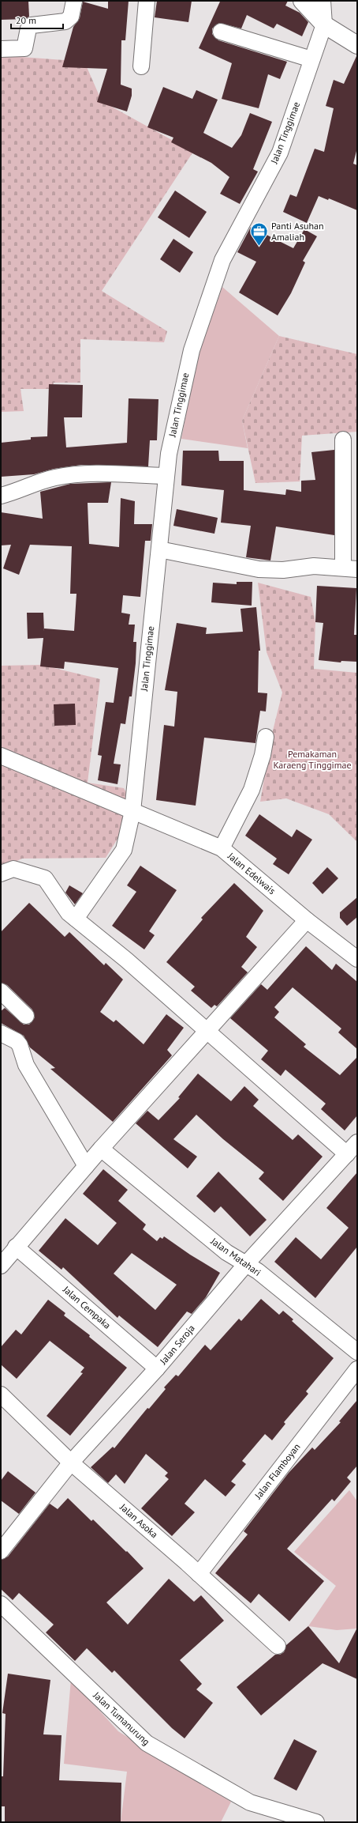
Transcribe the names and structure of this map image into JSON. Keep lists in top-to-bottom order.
{
  "streets": {
    "street": [
      "Jalan Tinggimae",
      "Jalan Edelwais",
      "Jalan Matahari",
      "Jalan Cempaka",
      "Jalan Seroja",
      "Jalan Flamboyan",
      "Jalan Asoka",
      "Jalan Tumanurung"
    ]
  },
  "crossings": [
    ["Jalan Tinggimae", "Jalan Edelwais"],
    ["Jalan Matahari", "Jalan Seroja"],
    ["Jalan Cempaka", "Jalan Seroja"],
    ["Jalan Seroja", "Jalan Asoka"],
    ["Jalan Flamboyan", "Jalan Asoka"]
  ],
  "parks": ["Pemakaman Karaeng Tinggimae"],
  "places": {
    "office": ["Panti Asuhan Amaliah"]
  },
  "scale_bar": "20 m"
}
